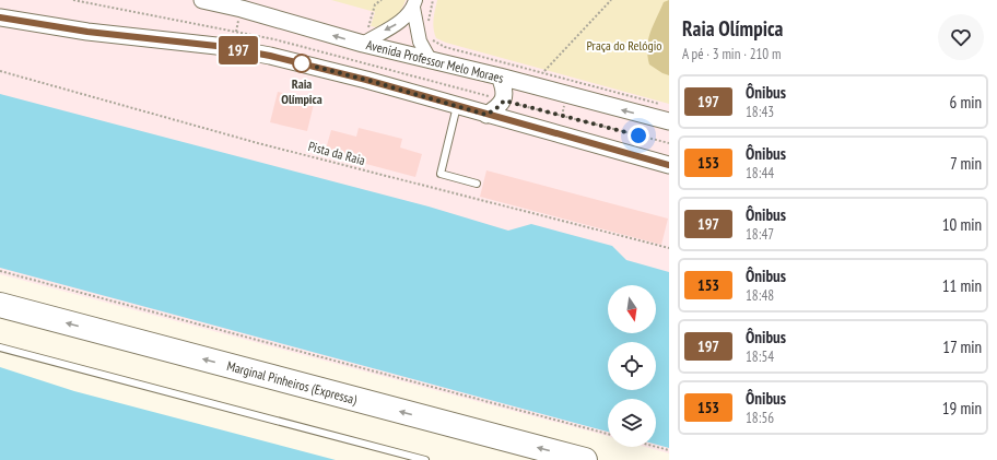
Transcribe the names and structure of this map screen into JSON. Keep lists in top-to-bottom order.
{
  "streets": {
    "highway": ["Marginal Pinheiros (Expressa)"],
    "street": ["Avenida Professor Melo Moraes"],
    "path": ["Pista da Raia"]
  },
  "one_way": ["Marginal Pinheiros (Expressa)"],
  "parks": ["Praça do Relógio"],
  "places": ["Raia Olímpica"],
  "lines": ["bus line 197"],
  "north": "bottom",
  "page": {
    "on_map": "197",
    "heading": ["Raia Olímpica", "A pé · 3 min · 210 m"],
    "list": [
      {
        "mark": "197",
        "name": "Ônibus",
        "note": "18:43",
        "value": "6 min"
      },
      {
        "mark": "153",
        "name": "Ônibus",
        "note": "18:44",
        "value": "7 min"
      },
      {
        "mark": "197",
        "name": "Ônibus",
        "note": "18:47",
        "value": "10 min"
      },
      {
        "mark": "153",
        "name": "Ônibus",
        "note": "18:48",
        "value": "11 min"
      },
      {
        "mark": "197",
        "name": "Ônibus",
        "note": "18:54",
        "value": "17 min"
      },
      {
        "mark": "153",
        "name": "Ônibus",
        "note": "18:56",
        "value": "19 min"
      }
    ]
  }
}
